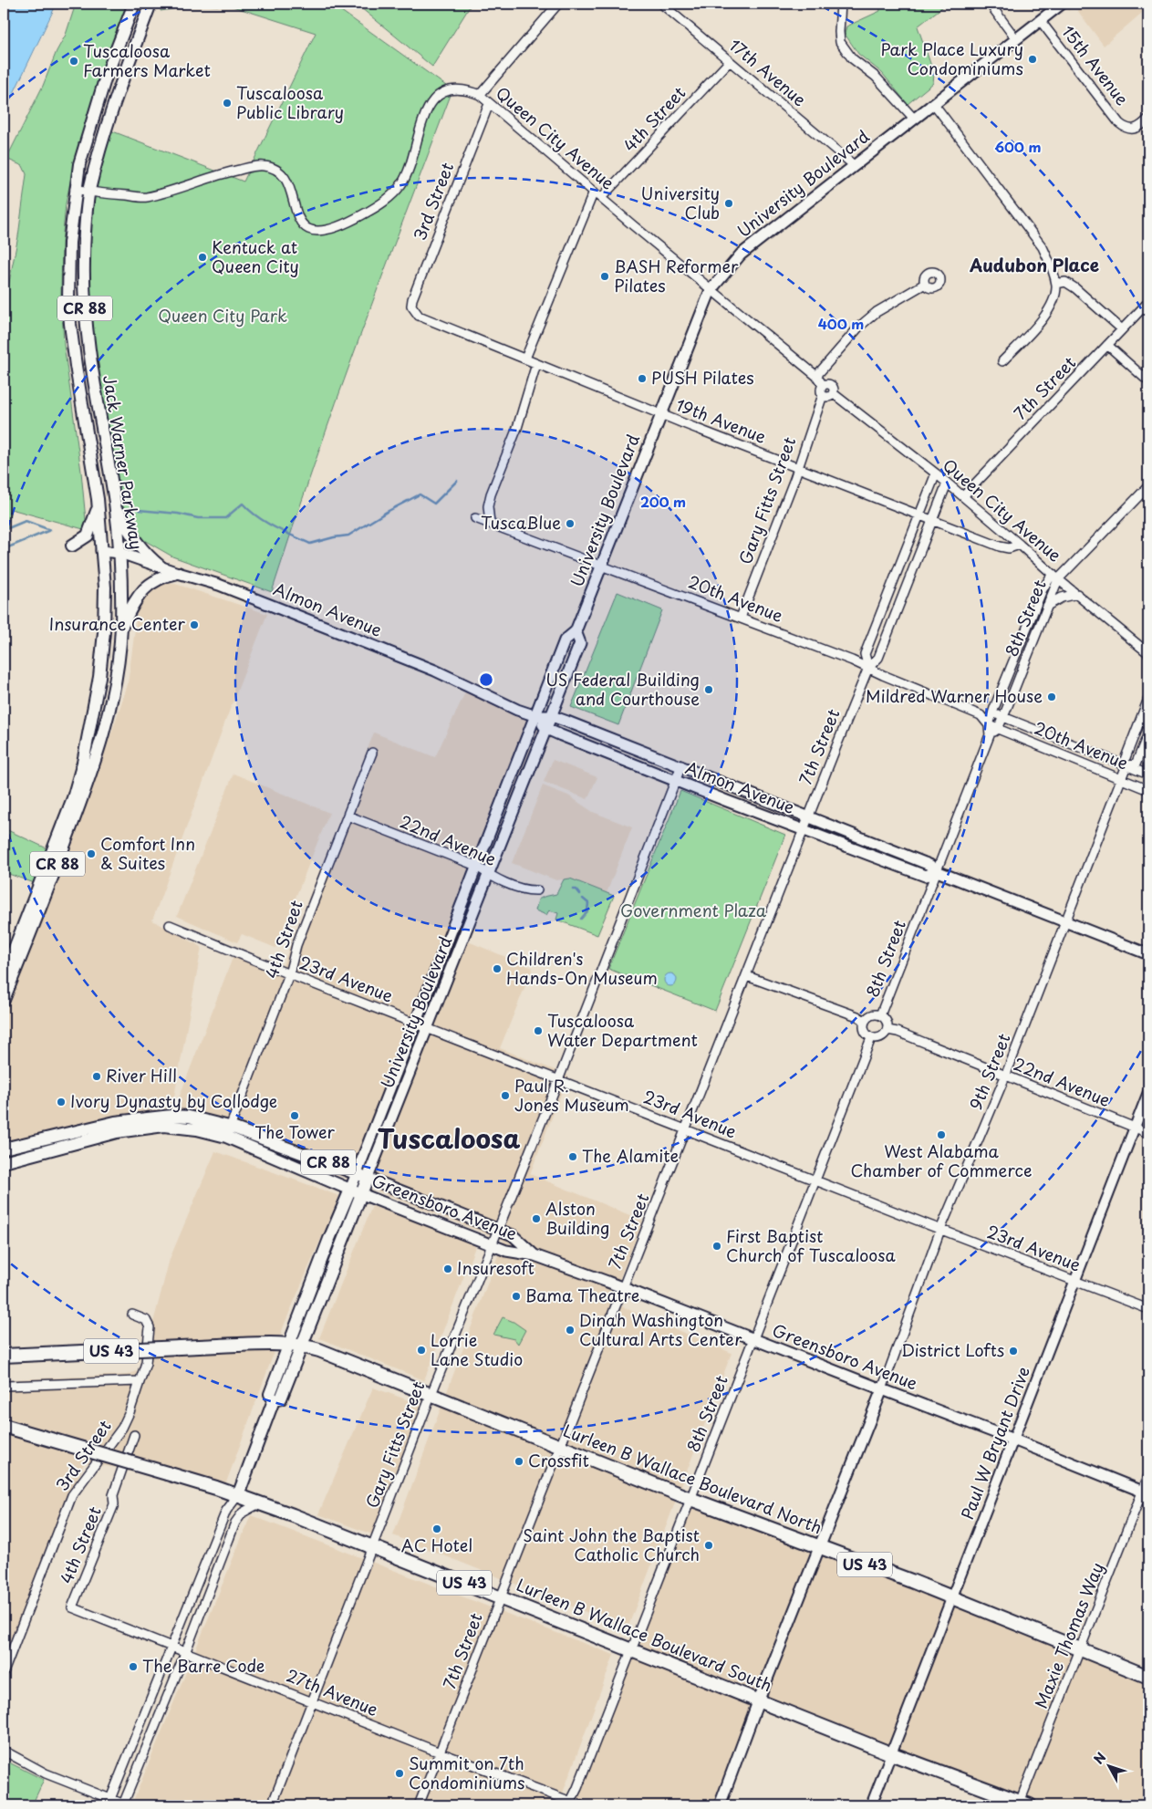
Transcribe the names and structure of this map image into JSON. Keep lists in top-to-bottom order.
{
  "streets": {
    "highway": ["US 43", "Lurleen B Wallace Boulevard North", "Lurleen B Wallace Boulevard South"],
    "main road": [
      "University Boulevard",
      "CR 88",
      "Jack Warner Parkway",
      "Almon Avenue",
      "Greensboro Avenue"
    ],
    "street": [
      "15th Avenue",
      "17th Avenue",
      "4th Street",
      "Queen City Avenue",
      "3rd Street",
      "7th Street",
      "19th Avenue",
      "Gary Fitts Street",
      "20th Avenue",
      "8th Street",
      "22nd Avenue",
      "23rd Avenue",
      "9th Street",
      "Paul W Bryant Drive",
      "Maxie Thomas Way",
      "27th Avenue"
    ]
  },
  "crossings": [
    ["15th Avenue", "University Boulevard"],
    ["17th Avenue", "4th Street"],
    ["17th Avenue", "University Boulevard"],
    ["4th Street", "Queen City Avenue"],
    ["4th Street", "22nd Avenue"],
    ["4th Street", "23rd Avenue"],
    ["4th Street", "Greensboro Avenue"],
    ["4th Street", "27th Avenue"],
    ["Queen City Avenue", "University Boulevard"],
    ["Queen City Avenue", "3rd Street"],
    ["Queen City Avenue", "7th Street"],
    ["Queen City Avenue", "19th Avenue"],
    ["Queen City Avenue", "Jack Warner Parkway"],
    ["Queen City Avenue", "Gary Fitts Street"],
    ["Queen City Avenue", "8th Street"],
    ["University Boulevard", "19th Avenue"],
    ["University Boulevard", "20th Avenue"],
    ["University Boulevard", "Almon Avenue"],
    ["University Boulevard", "22nd Avenue"],
    ["University Boulevard", "23rd Avenue"],
    ["University Boulevard", "Greensboro Avenue"],
    ["University Boulevard", "Lurleen B Wallace Boulevard North"],
    ["University Boulevard", "Lurleen B Wallace Boulevard South"],
    ["University Boulevard", "27th Avenue"],
    ["3rd Street", "19th Avenue"],
    ["7th Street", "19th Avenue"],
    ["7th Street", "20th Avenue"],
    ["7th Street", "Almon Avenue"],
    ["7th Street", "23rd Avenue"],
    ["7th Street", "Greensboro Avenue"],
    ["7th Street", "Lurleen B Wallace Boulevard North"],
    ["7th Street", "Lurleen B Wallace Boulevard South"],
    ["7th Street", "27th Avenue"],
    ["19th Avenue", "Gary Fitts Street"],
    ["Jack Warner Parkway", "Almon Avenue"],
    ["Gary Fitts Street", "20th Avenue"],
    ["Gary Fitts Street", "Almon Avenue"],
    ["Gary Fitts Street", "23rd Avenue"],
    ["Gary Fitts Street", "Greensboro Avenue"],
    ["Gary Fitts Street", "Lurleen B Wallace Boulevard North"],
    ["Gary Fitts Street", "Lurleen B Wallace Boulevard South"],
    ["Gary Fitts Street", "27th Avenue"],
    ["20th Avenue", "8th Street"],
    ["20th Avenue", "9th Street"],
    ["Almon Avenue", "8th Street"],
    ["Almon Avenue", "9th Street"],
    ["8th Street", "22nd Avenue"],
    ["8th Street", "23rd Avenue"],
    ["8th Street", "Greensboro Avenue"],
    ["8th Street", "Lurleen B Wallace Boulevard North"],
    ["8th Street", "Lurleen B Wallace Boulevard South"],
    ["8th Street", "27th Avenue"],
    ["22nd Avenue", "9th Street"],
    ["22nd Avenue", "Paul W Bryant Drive"],
    ["23rd Avenue", "9th Street"],
    ["23rd Avenue", "Paul W Bryant Drive"],
    ["9th Street", "Greensboro Avenue"],
    ["Greensboro Avenue", "Paul W Bryant Drive"],
    ["Greensboro Avenue", "Maxie Thomas Way"],
    ["Paul W Bryant Drive", "Lurleen B Wallace Boulevard North"],
    ["Paul W Bryant Drive", "Lurleen B Wallace Boulevard South"],
    ["Lurleen B Wallace Boulevard North", "Maxie Thomas Way"],
    ["Lurleen B Wallace Boulevard South", "Maxie Thomas Way"]
  ],
  "districts": ["Audubon Place", "Tuscaloosa"],
  "parks": ["Queen City Park", "Government Plaza"],
  "places": [
    "Park Place Luxury Condominiums",
    "Tuscaloosa Farmers Market",
    "Tuscaloosa Public Library",
    "University Club",
    "Kentuck at Queen City",
    "BASH Reformer Pilates",
    "PUSH Pilates",
    "TuscaBlue",
    "Insurance Center",
    "US Federal Building and Courthouse",
    "Mildred Warner House",
    "Comfort Inn & Suites",
    "Children's Hands-On Museum",
    "Tuscaloosa Water Department",
    "River Hill",
    "Paul R. Jones Museum",
    "Ivory Dynasty by Collodge",
    "The Tower",
    "West Alabama Chamber of Commerce",
    "The Alamite",
    "Alston Building",
    "First Baptist Church of Tuscaloosa",
    "Insuresoft",
    "Bama Theatre",
    "Dinah Washington Cultural Arts Center",
    "Lorrie Lane Studio",
    "District Lofts",
    "Crossfit",
    "AC Hotel",
    "Saint John the Baptist Catholic Church",
    "The Barre Code",
    "Summit on 7th Condominiums"
  ],
  "north": "top left",
  "rings": ["600 m", "400 m", "200 m"]
}
